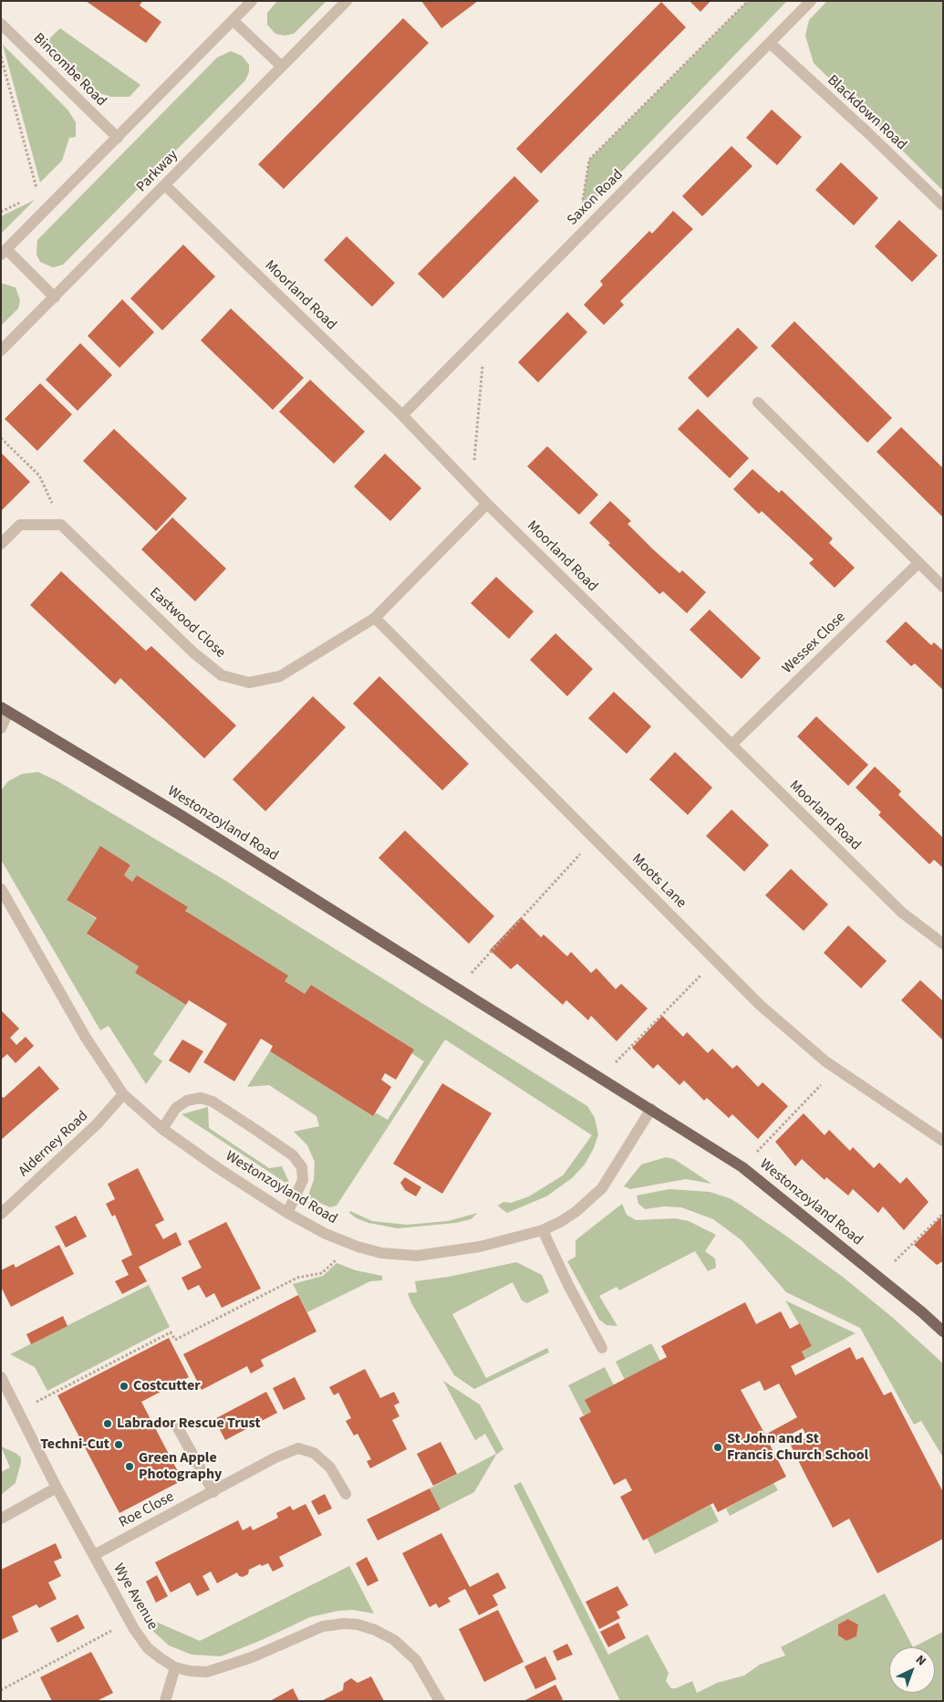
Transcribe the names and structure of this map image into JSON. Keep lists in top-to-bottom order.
{
  "streets": {
    "main road": ["Westonzoyland Road"],
    "street": [
      "Bincombe Road",
      "Blackdown Road",
      "Parkway",
      "Saxon Road",
      "Moorland Road",
      "Eastwood Close",
      "Wessex Close",
      "Moots Lane",
      "Alderney Road",
      "Roe Close",
      "Wye Avenue"
    ]
  },
  "crossings": [
    ["Blackdown Road", "Saxon Road"],
    ["Parkway", "Moorland Road"],
    ["Saxon Road", "Moorland Road"],
    ["Moorland Road", "Eastwood Close"],
    ["Moorland Road", "Wessex Close"],
    ["Eastwood Close", "Moots Lane"],
    ["Westonzoyland Road", "Alderney Road"],
    ["Roe Close", "Wye Avenue"]
  ],
  "places": [
    "Costcutter",
    "Labrador Rescue Trust",
    "Techni-Cut",
    "St John and St Francis Church School",
    "Green Apple Photography"
  ],
  "north": "top right"
}
